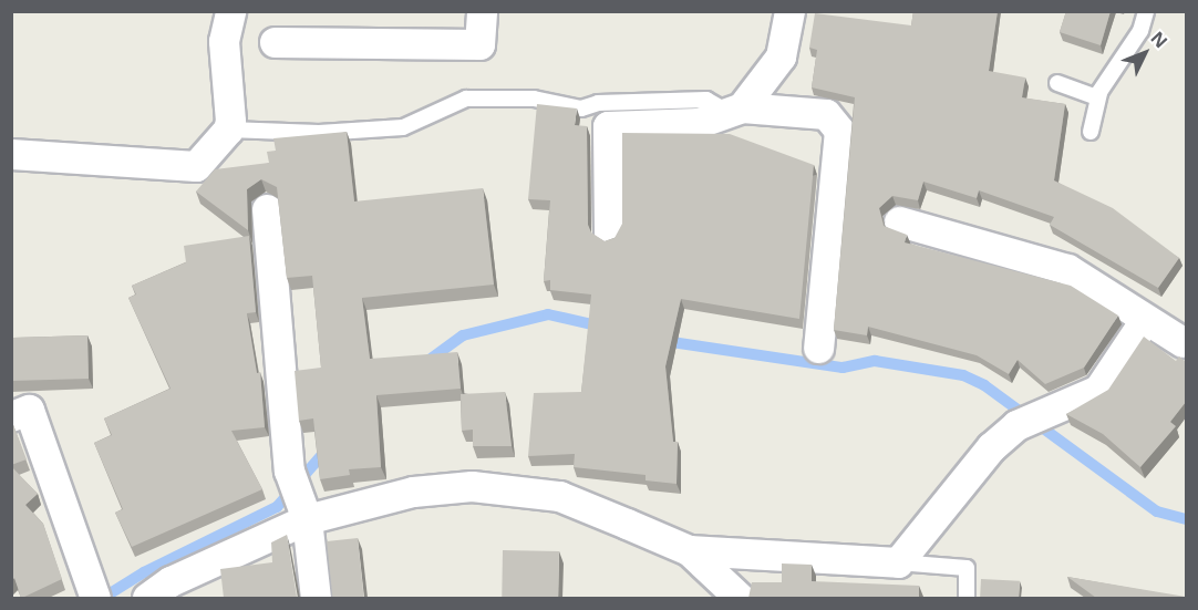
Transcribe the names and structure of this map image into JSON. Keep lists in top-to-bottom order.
{
  "north": "top right"
}
